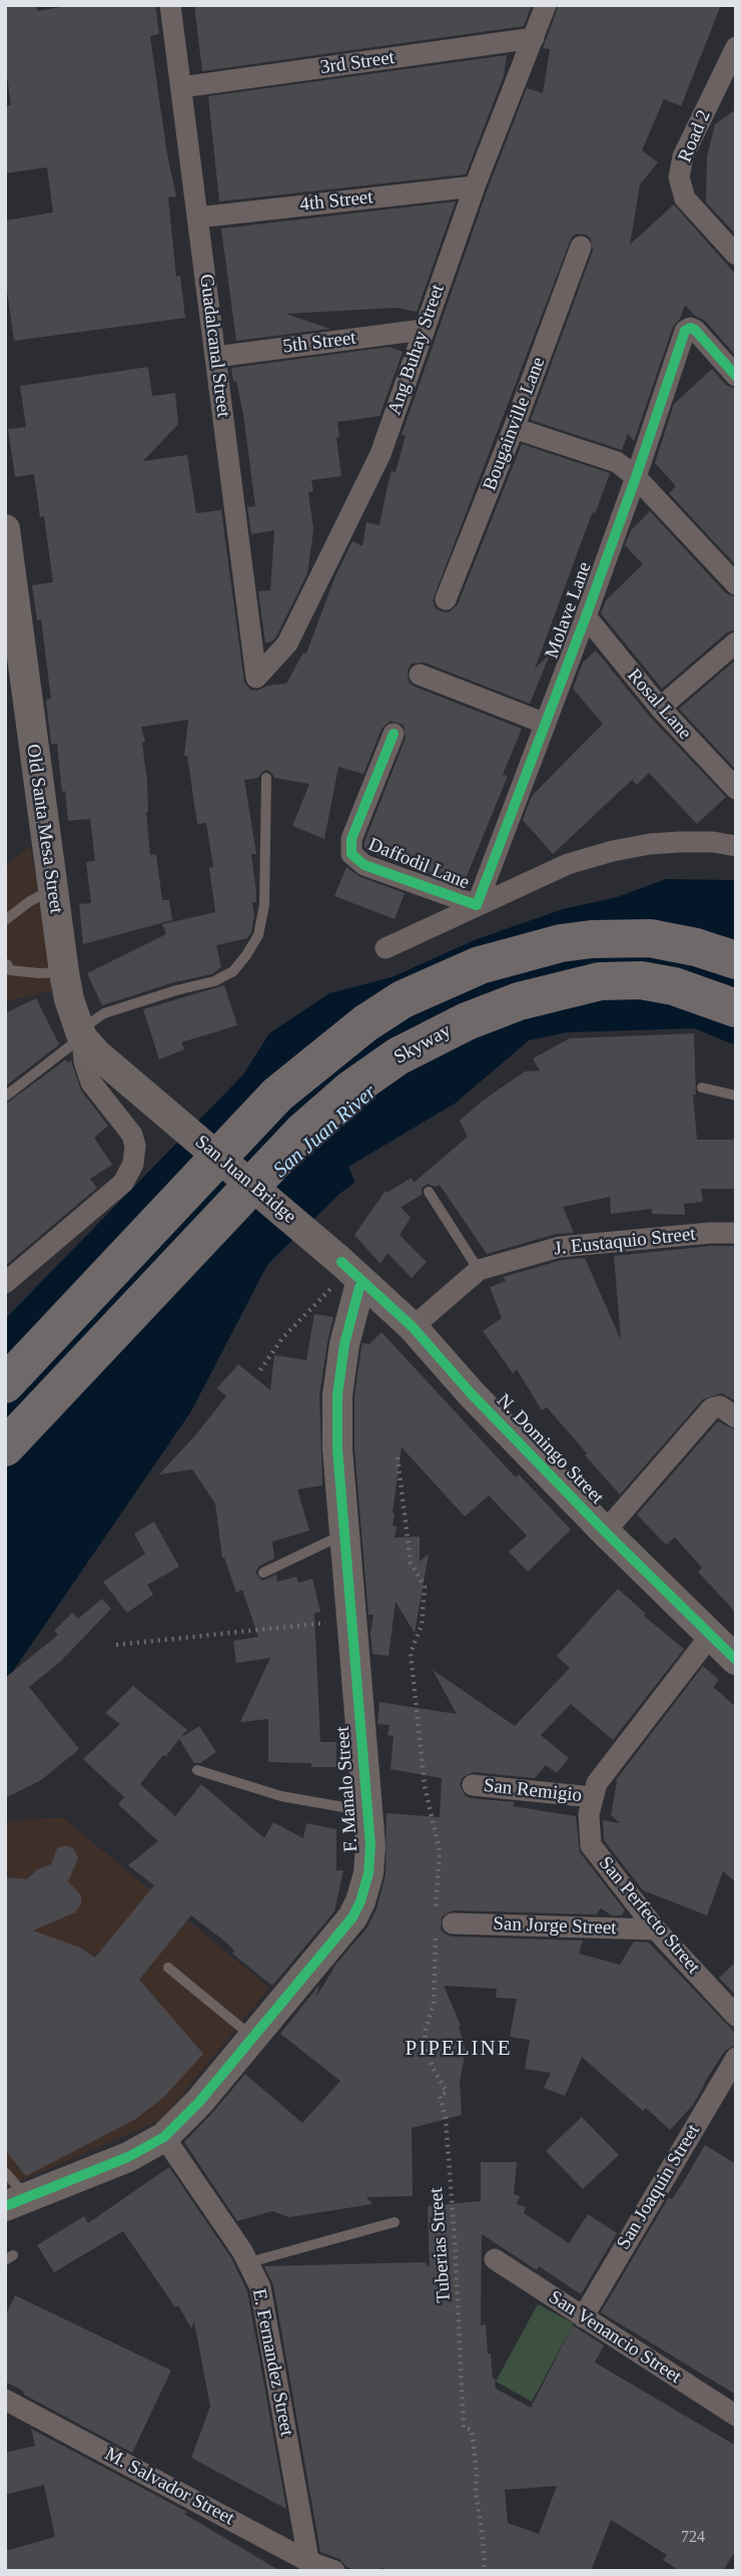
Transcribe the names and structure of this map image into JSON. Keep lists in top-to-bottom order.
{
  "streets": {
    "highway": ["Skyway"],
    "main road": [
      "Old Santa Mesa Street",
      "San Juan Bridge",
      "N. Domingo Street",
      "F. Manalo Street"
    ],
    "street": [
      "3rd Street",
      "Road 2",
      "4th Street",
      "5th Street",
      "Guadalcanal Street",
      "Ang Buhay Street",
      "Bougainville Lane",
      "Molave Lane",
      "Rosal Lane",
      "Daffodil Lane",
      "J. Eustaquio Street",
      "San Remigio",
      "San Perfecto Street",
      "San Jorge Street",
      "San Joaquin Street",
      "San Venancio Street",
      "E. Fernandez Street",
      "M. Salvador Street"
    ],
    "path": ["Tuberias Street"]
  },
  "crossings": [
    ["3rd Street", "Guadalcanal Street"],
    ["3rd Street", "Ang Buhay Street"],
    ["4th Street", "Guadalcanal Street"],
    ["4th Street", "Ang Buhay Street"],
    ["5th Street", "Guadalcanal Street"],
    ["5th Street", "Ang Buhay Street"],
    ["Guadalcanal Street", "Ang Buhay Street"],
    ["Molave Lane", "Rosal Lane"],
    ["Molave Lane", "Daffodil Lane"],
    ["Old Santa Mesa Street", "San Juan Bridge"],
    ["San Juan Bridge", "N. Domingo Street"],
    ["J. Eustaquio Street", "N. Domingo Street"],
    ["N. Domingo Street", "F. Manalo Street"],
    ["N. Domingo Street", "San Perfecto Street"],
    ["F. Manalo Street", "E. Fernandez Street"],
    ["San Remigio", "San Perfecto Street"],
    ["San Perfecto Street", "San Jorge Street"],
    ["San Jorge Street", "Tuberias Street"],
    ["San Joaquin Street", "San Venancio Street"],
    ["E. Fernandez Street", "M. Salvador Street"]
  ],
  "districts": ["PIPELINE"],
  "water": ["San Juan River"],
  "house_numbers": ["724"]
}
